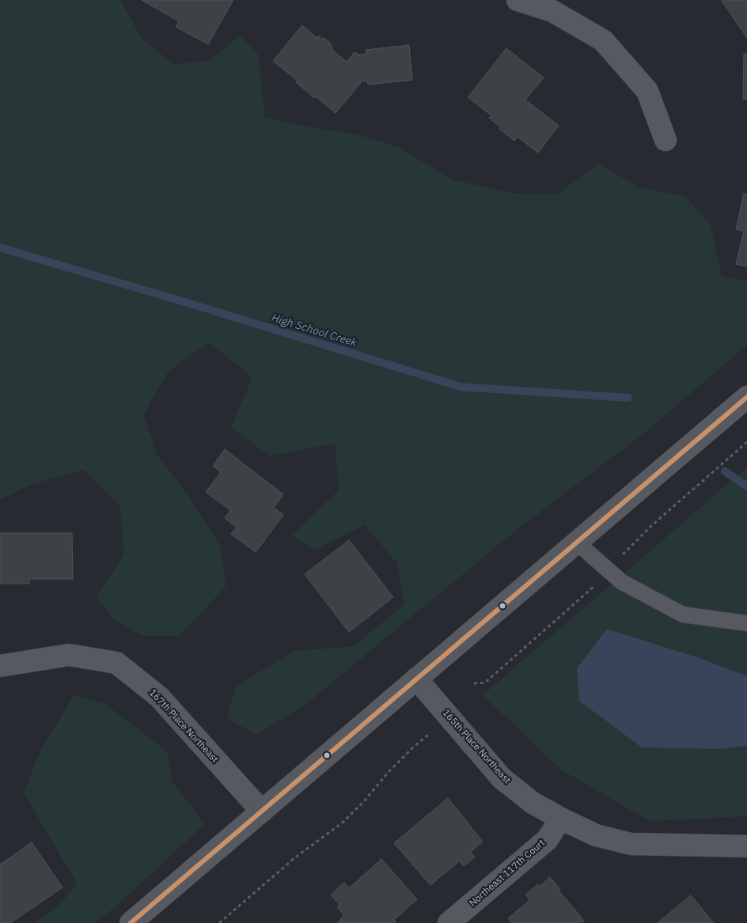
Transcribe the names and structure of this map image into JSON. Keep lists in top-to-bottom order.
{
  "streets": {
    "street": ["167th Place Northeast", "165th Place Northeast", "Northeast 117th Court"]
  },
  "crossings": [
    ["165th Place Northeast", "Northeast 117th Court"]
  ],
  "water": ["High School Creek"]
}
